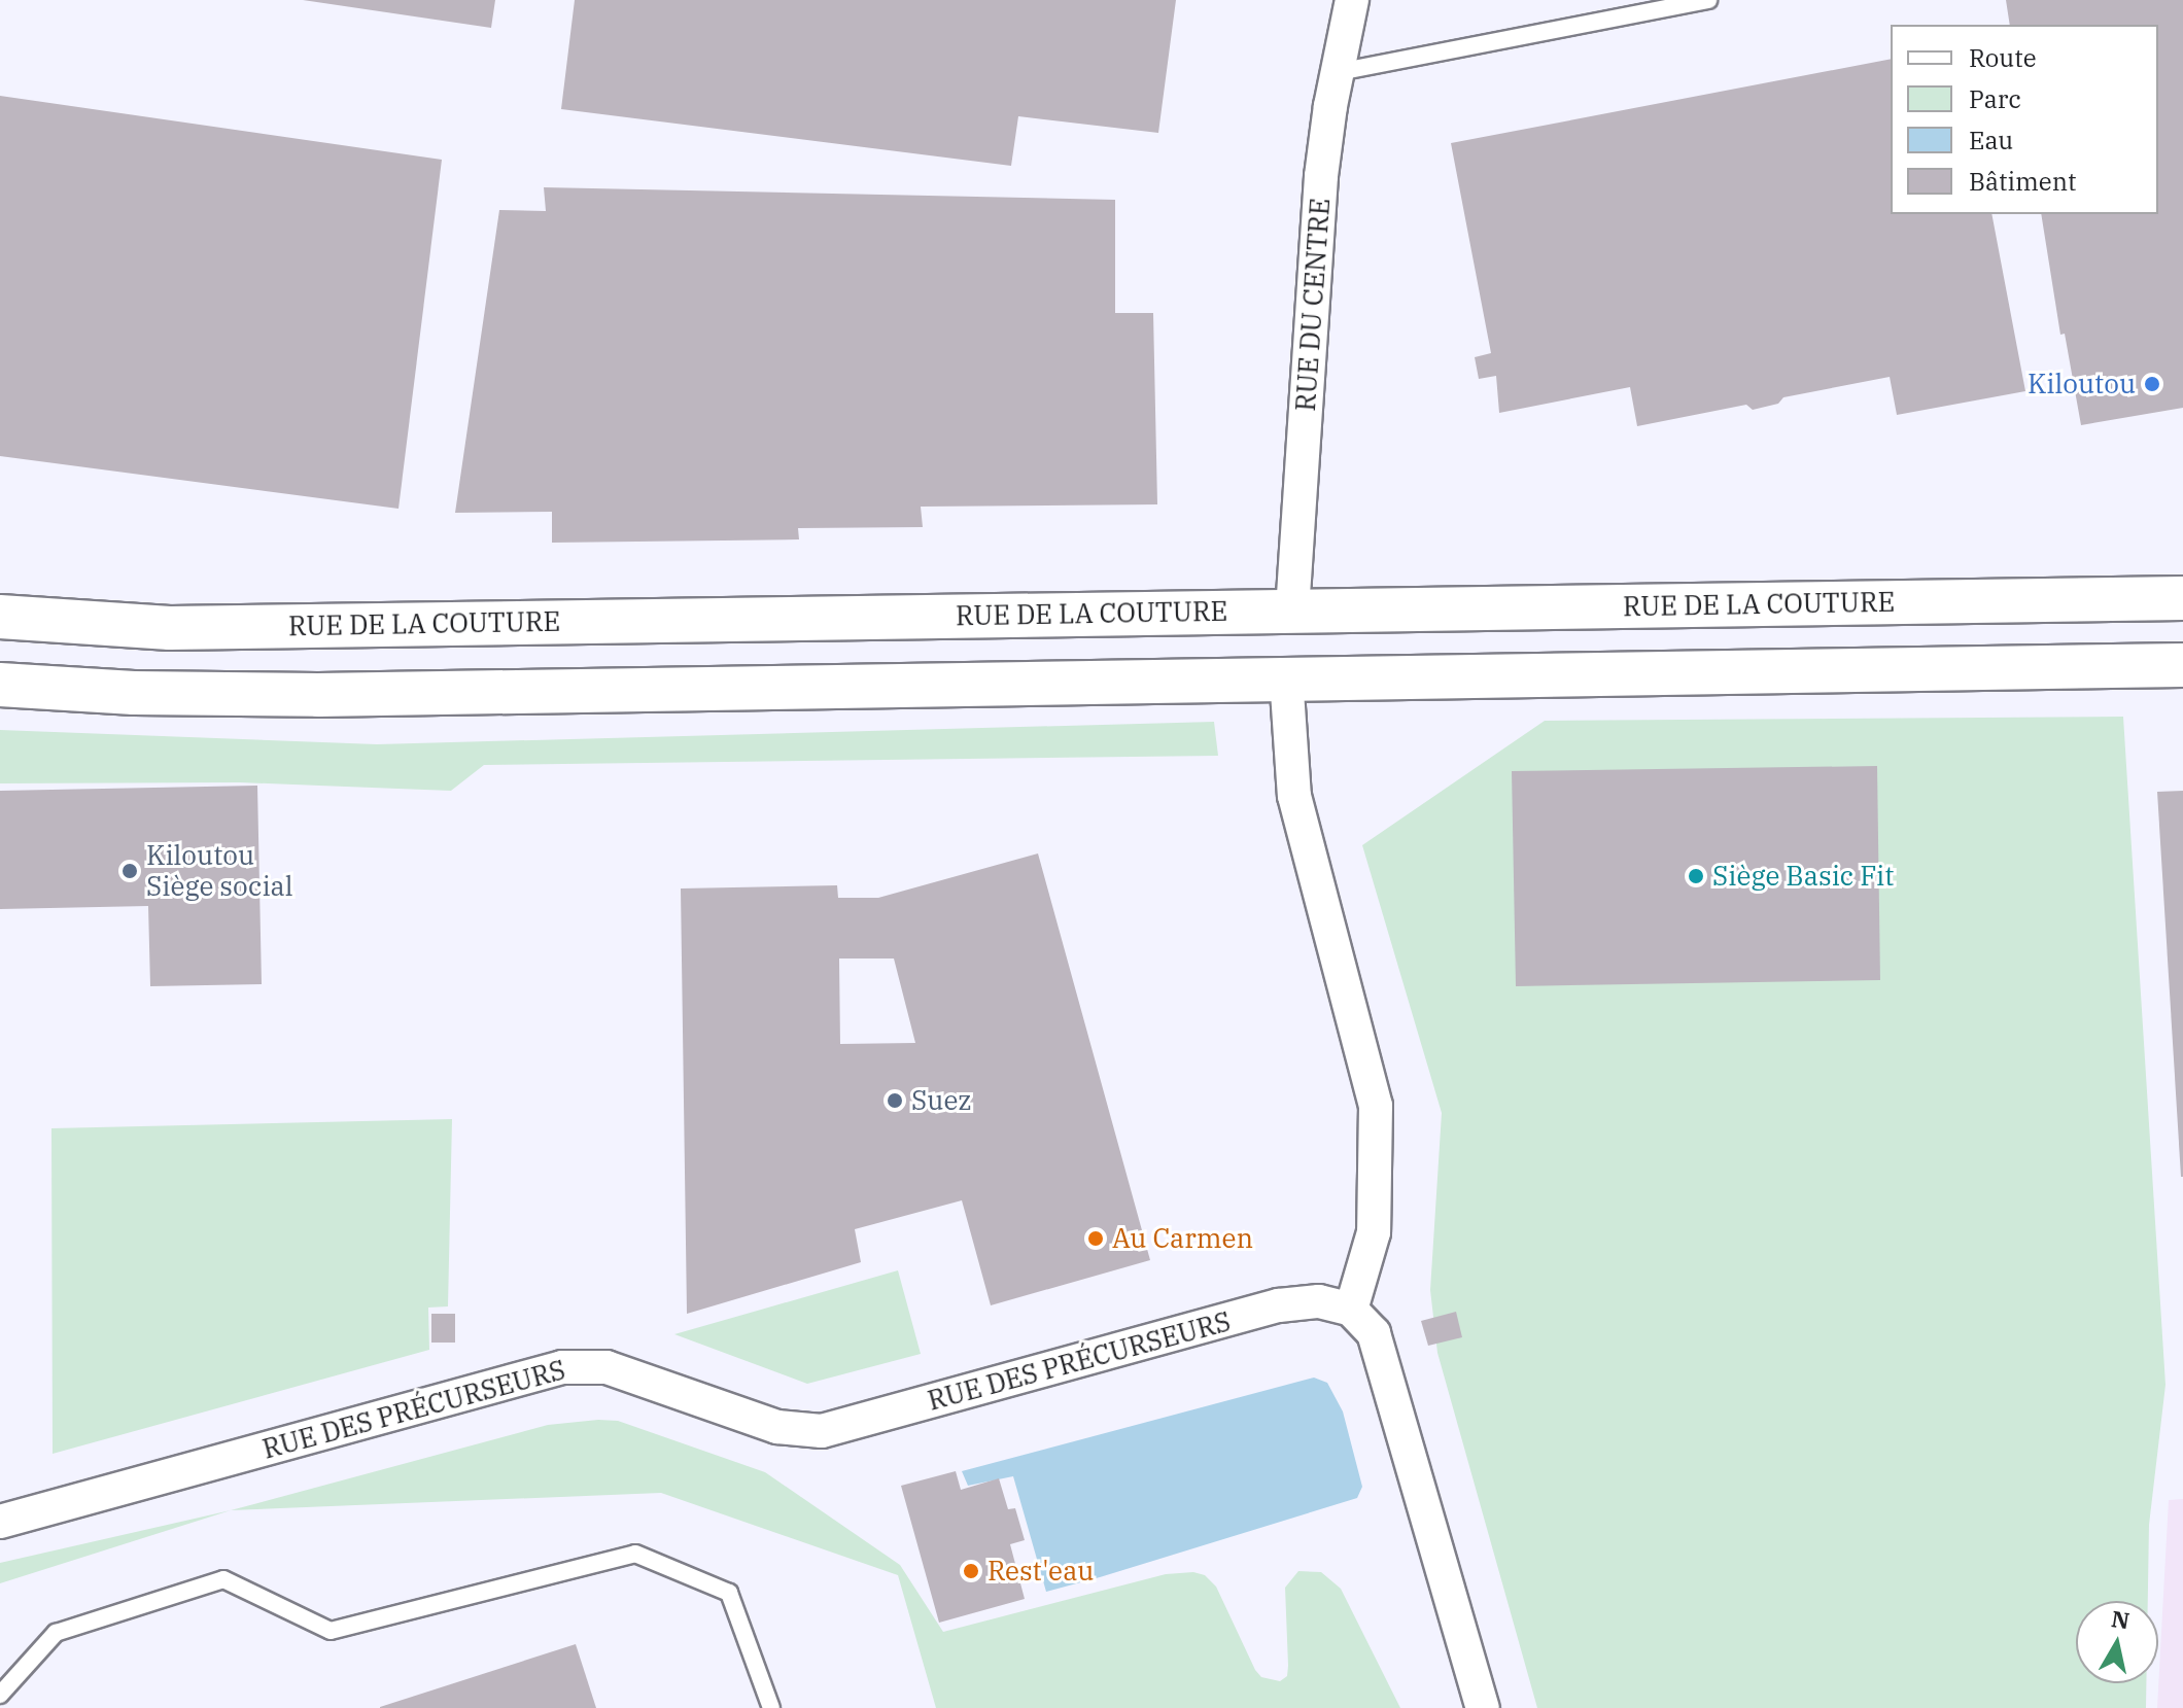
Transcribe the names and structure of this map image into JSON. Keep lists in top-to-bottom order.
{
  "streets": {
    "street": ["RUE DU CENTRE", "RUE DE LA COUTURE", "RUE DES PRÉCURSEURS"]
  },
  "crossings": [
    ["RUE DU CENTRE", "RUE DE LA COUTURE"]
  ],
  "places": [
    "Kiloutou",
    "Kiloutou Siège social",
    "Siège Basic Fit",
    "Suez",
    "Au Carmen",
    "Rest'eau"
  ],
  "legend": [
    "Route",
    "Parc",
    "Eau",
    "Bâtiment"
  ],
  "north": "top"
}
